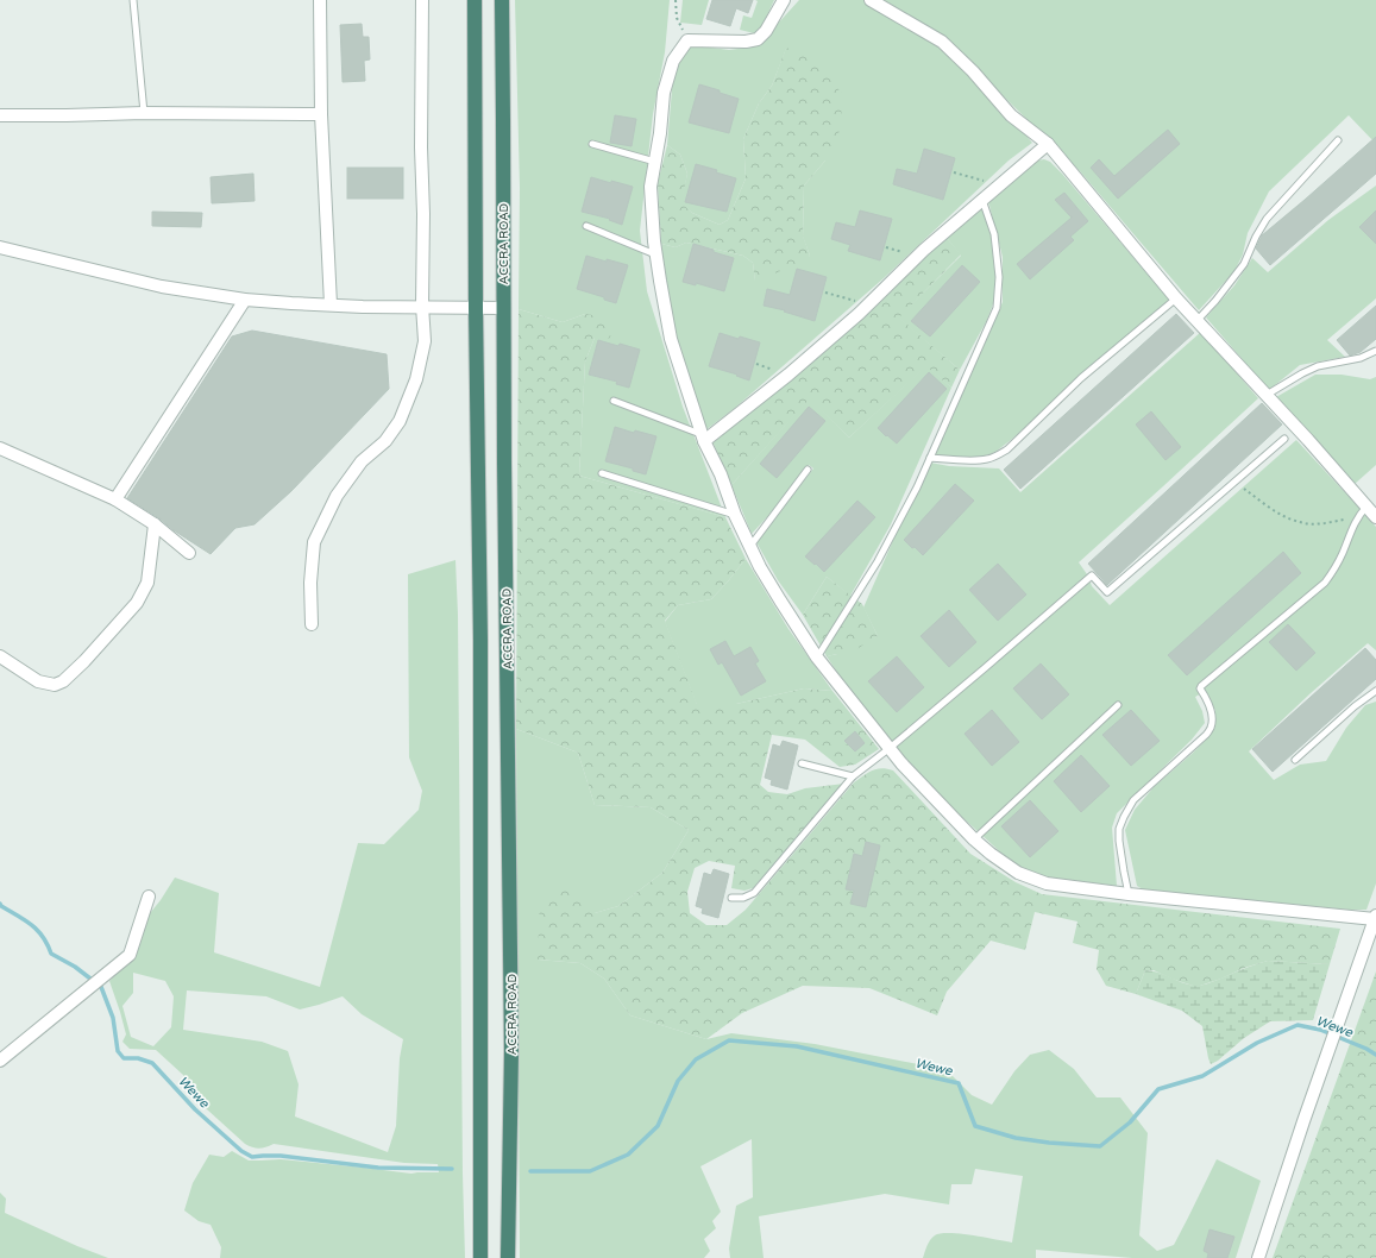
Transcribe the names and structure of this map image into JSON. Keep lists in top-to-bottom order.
{
  "streets": {
    "highway": ["ACCRA ROAD"]
  },
  "water": ["Wewe"]
}
